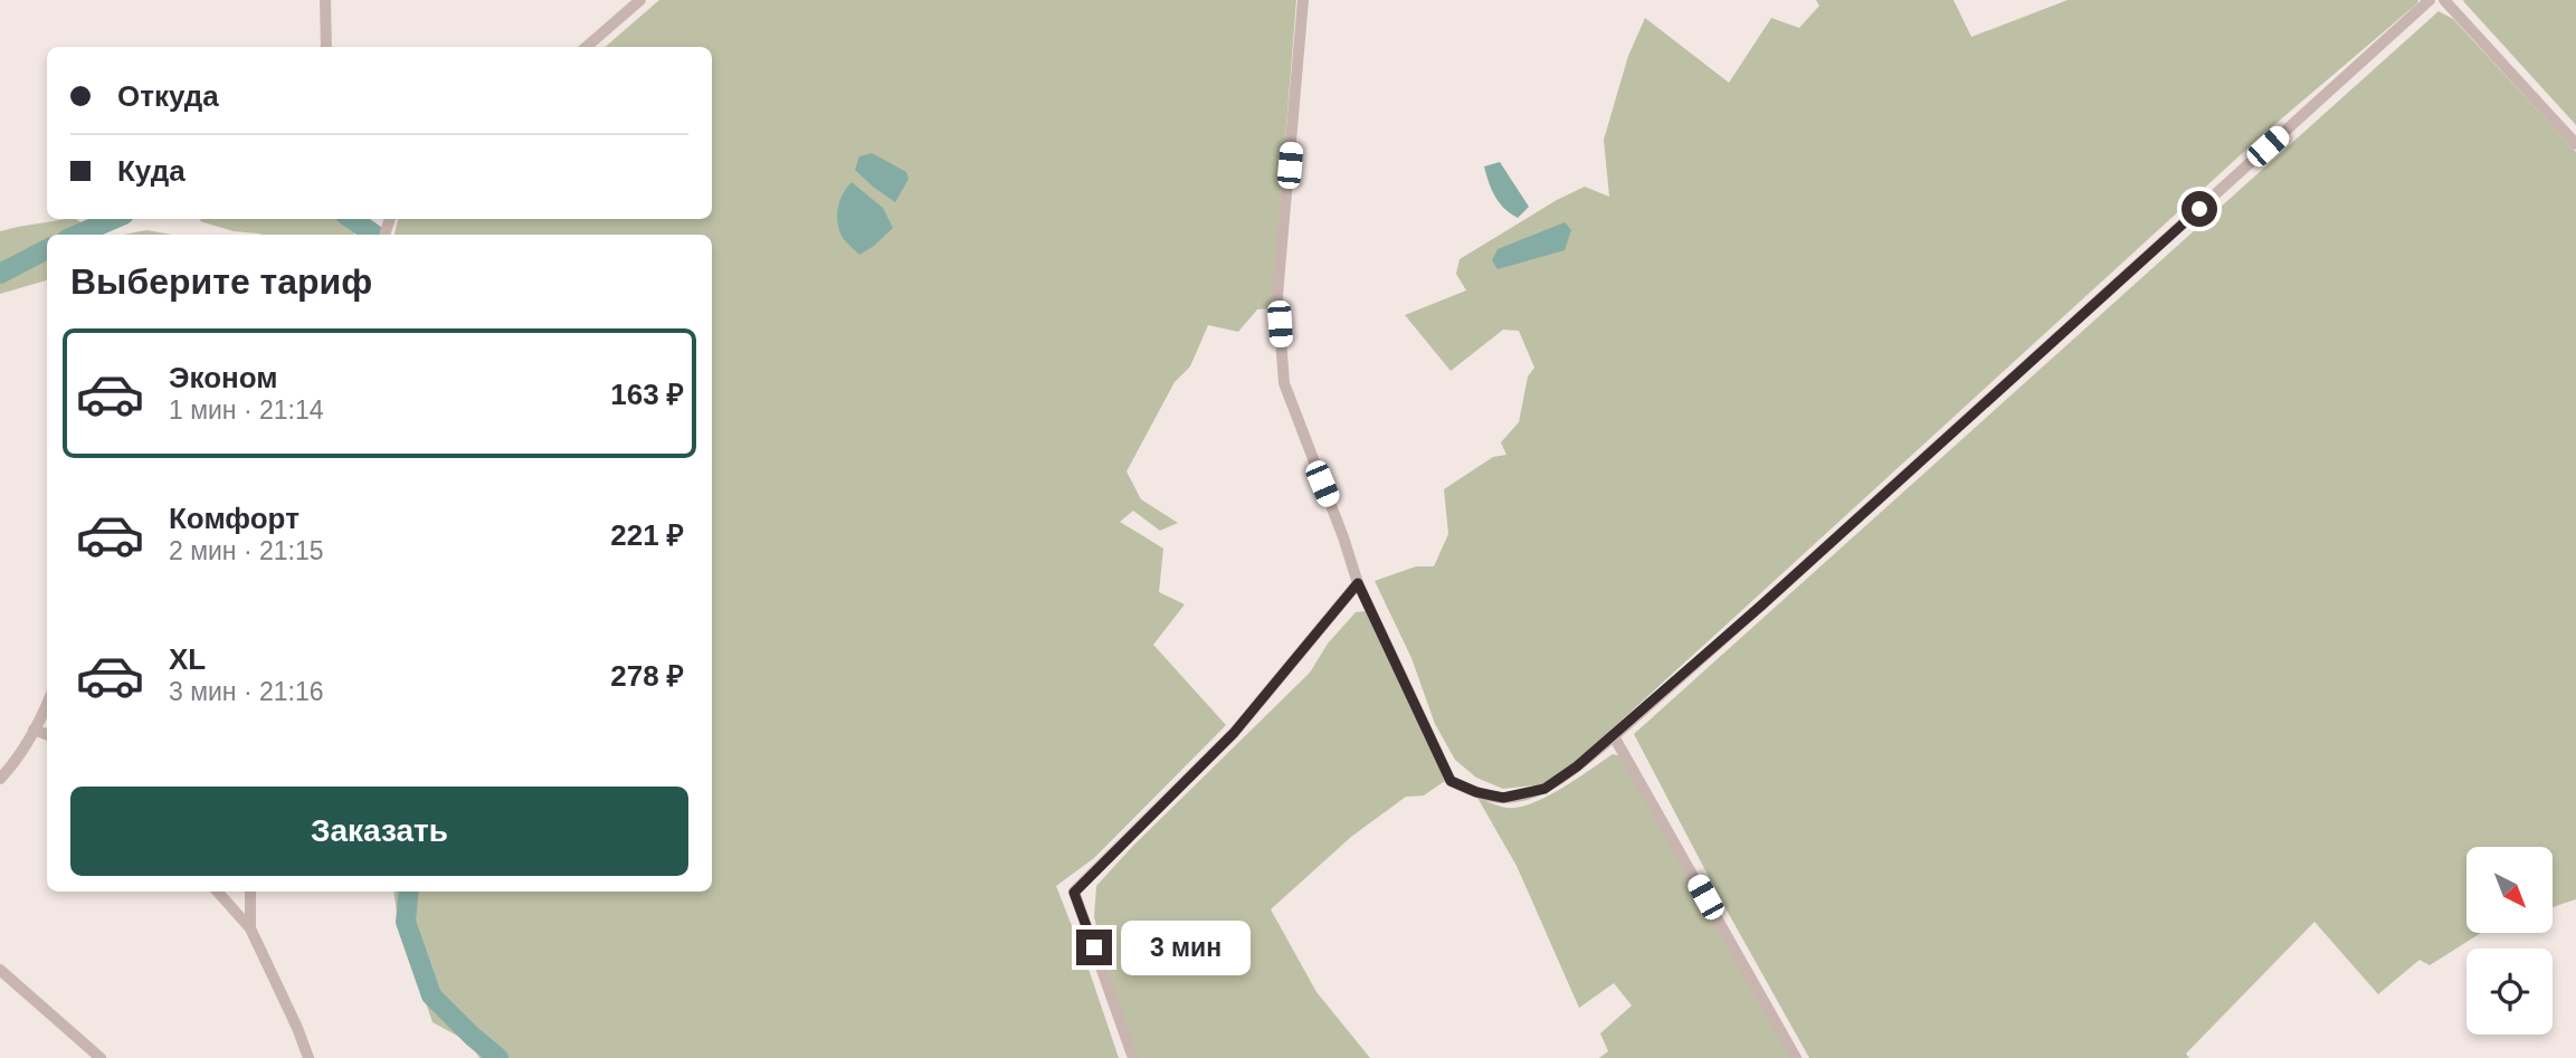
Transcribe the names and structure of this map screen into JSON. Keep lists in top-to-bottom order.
{
  "north": "bottom right",
  "page": {
    "banner": ["Откуда", "Куда"],
    "heading": "Выберите тариф",
    "list": [
      {
        "name": "Эконом",
        "note": "1 мин · 21:14",
        "value": "163 ₽"
      },
      {
        "name": "Комфорт",
        "note": "2 мин · 21:15",
        "value": "221 ₽"
      },
      {
        "name": "XL",
        "note": "3 мин · 21:16",
        "value": "278 ₽"
      }
    ],
    "buttons": "Заказать",
    "bubble": "3 мин"
  }
}
